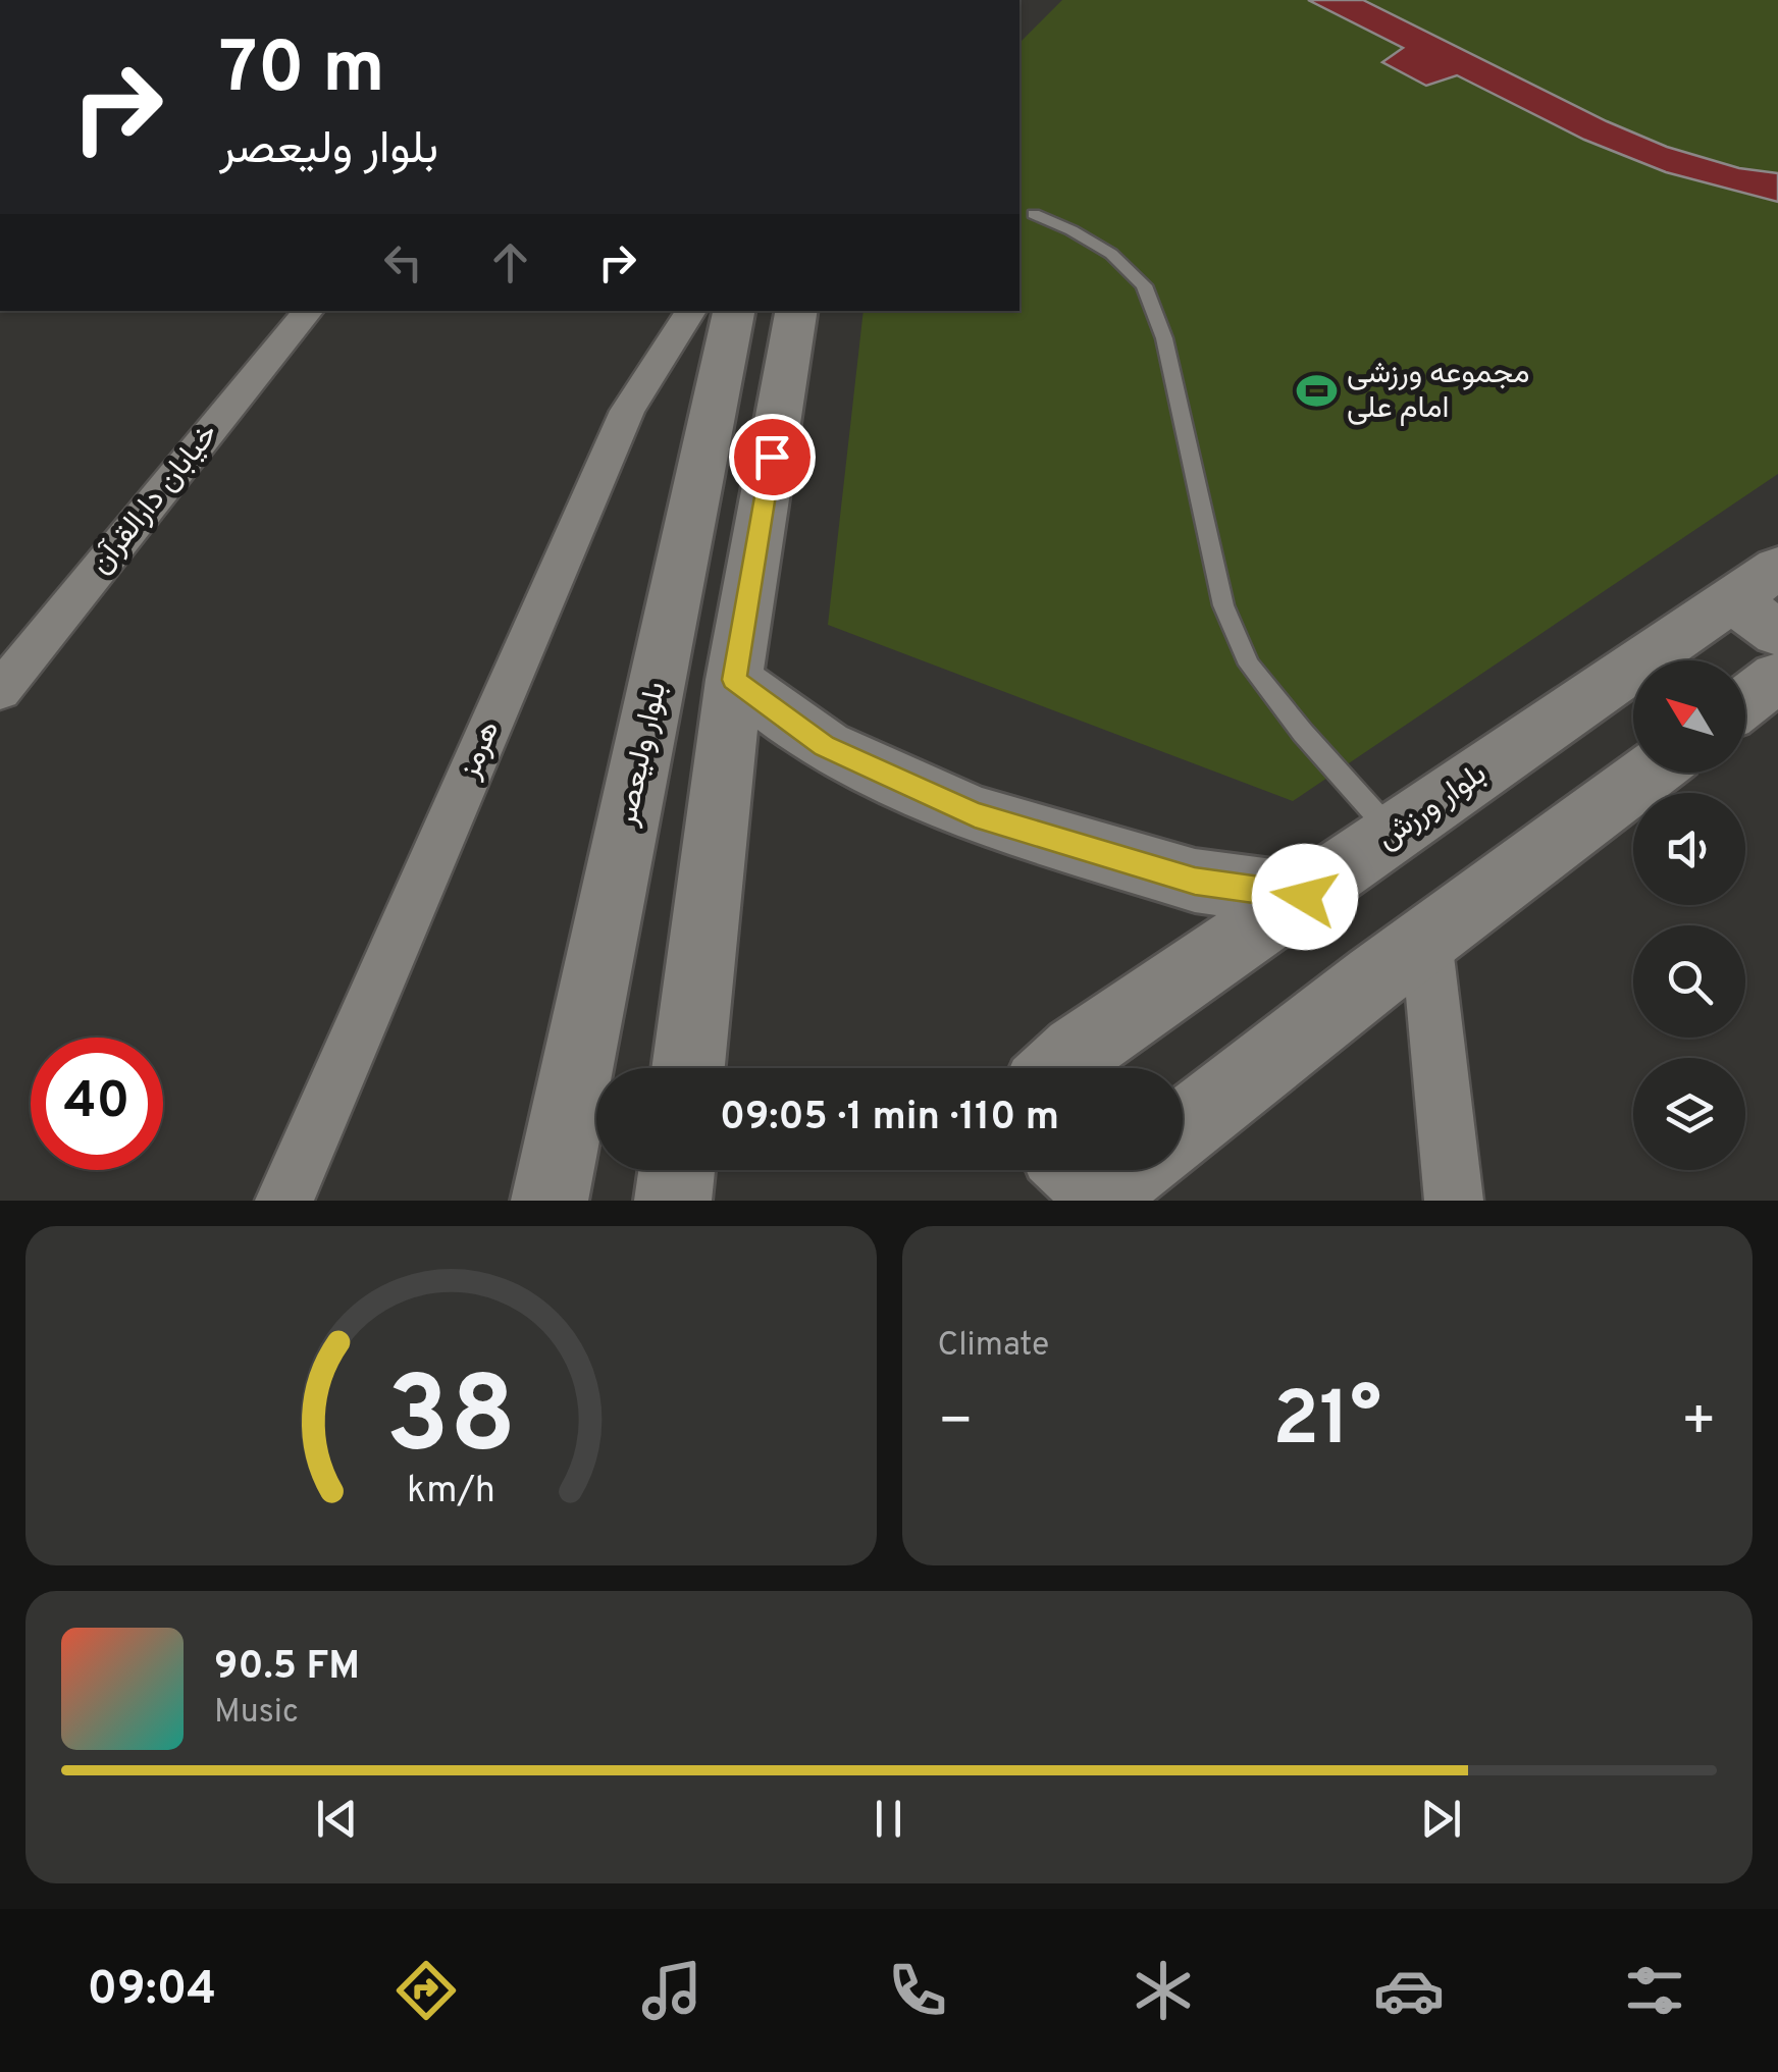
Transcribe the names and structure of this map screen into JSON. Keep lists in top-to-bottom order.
{
  "streets": {
    "street": [
      "خیابان دارالقرآن",
      "هرمز",
      "بلوار ولیعصر",
      "بلوار ورزش"
    ]
  },
  "places": {
    "sports": ["مجموعه ورزشی امام علی"]
  },
  "north": "top left",
  "page": {
    "turn": ["70 m", "بلوار ولیعصر"],
    "limit": "40",
    "trip": "09:05 · 1 min · 110 m",
    "tile": "Climate",
    "heat": ["−", "21°", "+"],
    "song": ["90.5 FM", "Music"],
    "tabs": "09:04",
    "gauge": ["38", "km/h"]
  }
}
